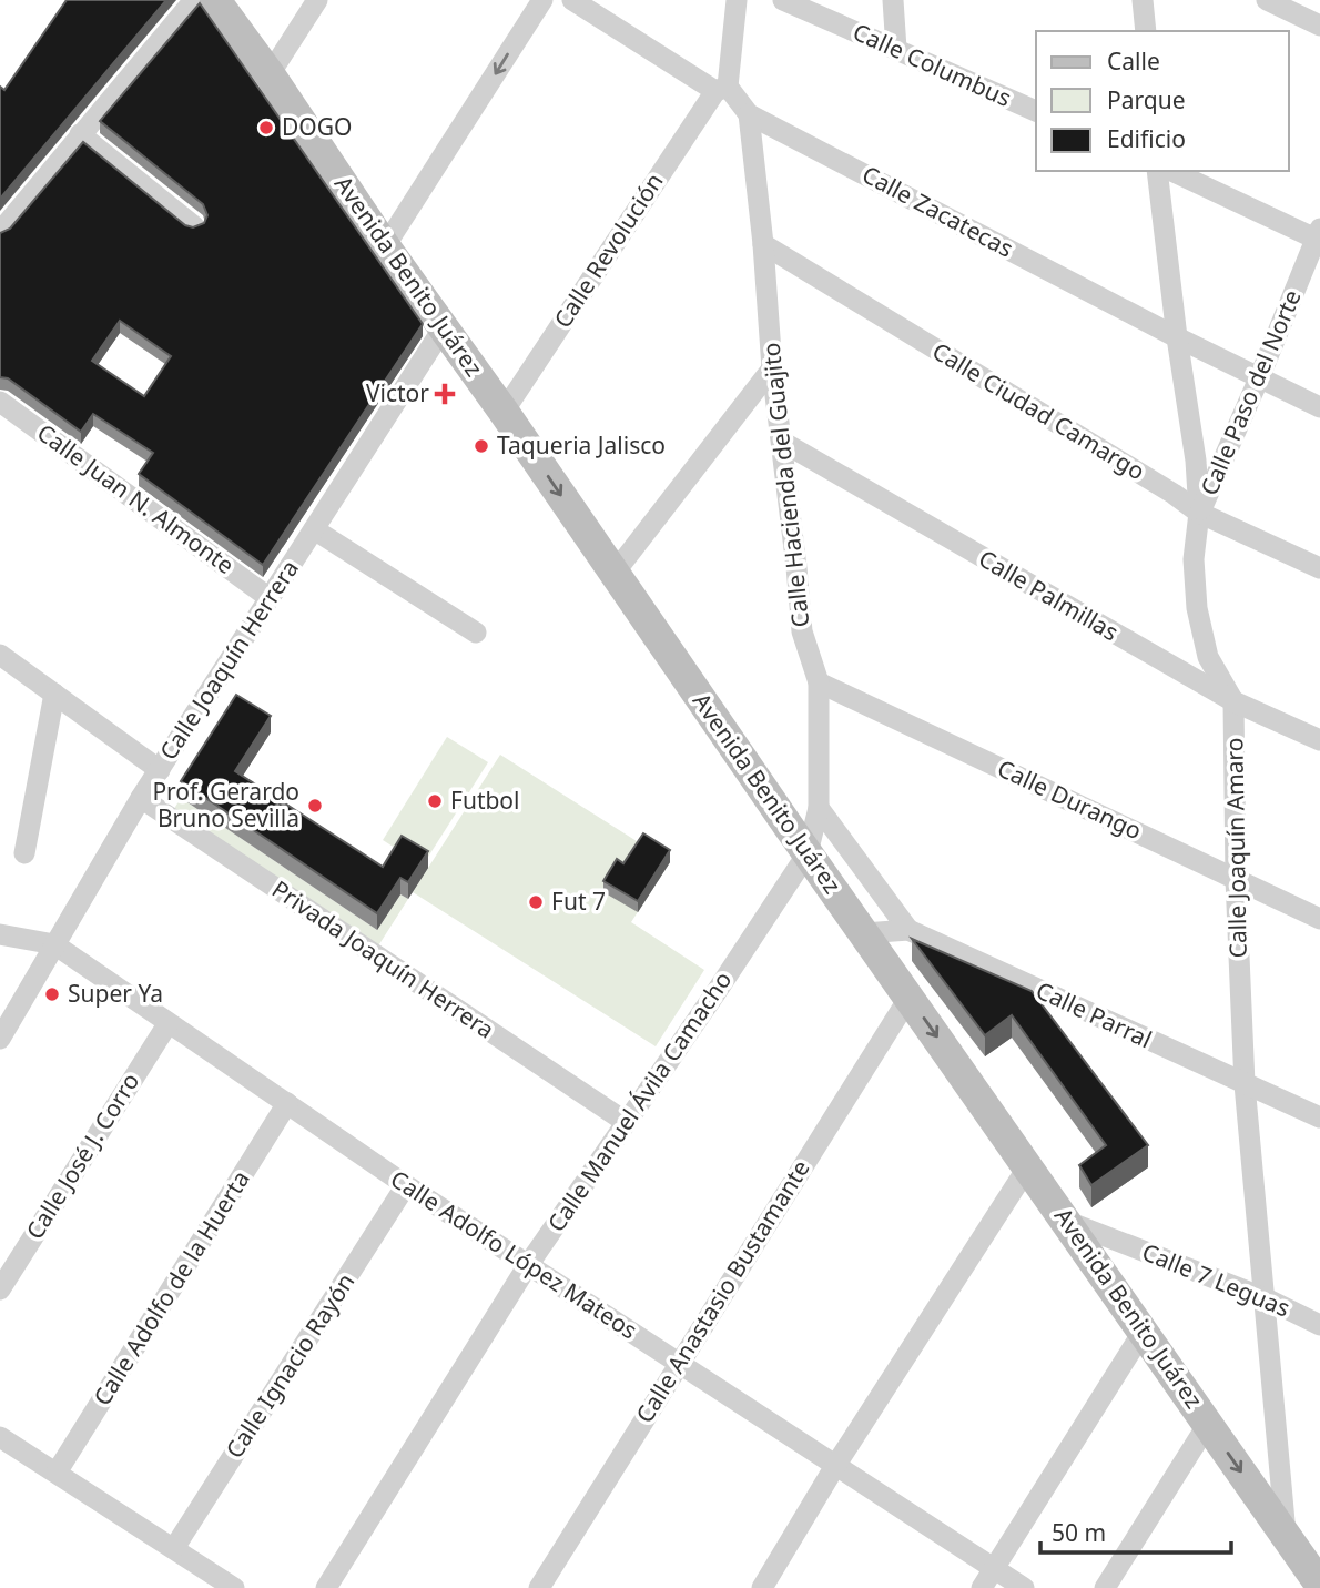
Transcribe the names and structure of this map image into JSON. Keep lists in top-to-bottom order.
{
  "streets": {
    "street": [
      "Calle Columbus",
      "Calle Zacatecas",
      "Calle Revolución",
      "Avenida Benito Juárez",
      "Calle Paso del Norte",
      "Calle Ciudad Camargo",
      "Calle Hacienda del Guajito",
      "Calle Juan N. Almonte",
      "Calle Palmillas",
      "Calle Joaquín Herrera",
      "Calle Durango",
      "Calle Joaquín Amaro",
      "Privada Joaquín Herrera",
      "Calle Parral",
      "Calle Manuel Ávila Camacho",
      "Calle José J. Corro",
      "Calle Adolfo López Mateos",
      "Calle 7 Leguas",
      "Calle Adolfo de la Huerta",
      "Calle Anastasio Bustamante",
      "Calle Ignacio Rayón"
    ]
  },
  "crossings": [
    ["Calle Zacatecas", "Calle Revolución"],
    ["Calle Zacatecas", "Calle Paso del Norte"],
    ["Calle Zacatecas", "Calle Hacienda del Guajito"],
    ["Calle Zacatecas", "Calle Joaquín Amaro"],
    ["Calle Revolución", "Avenida Benito Juárez"],
    ["Avenida Benito Juárez", "Calle Hacienda del Guajito"],
    ["Avenida Benito Juárez", "Calle Joaquín Herrera"],
    ["Avenida Benito Juárez", "Calle Joaquín Amaro"],
    ["Avenida Benito Juárez", "Calle Parral"],
    ["Avenida Benito Juárez", "Calle Manuel Ávila Camacho"],
    ["Avenida Benito Juárez", "Calle 7 Leguas"],
    ["Avenida Benito Juárez", "Calle Anastasio Bustamante"],
    ["Calle Paso del Norte", "Calle Ciudad Camargo"],
    ["Calle Paso del Norte", "Calle Joaquín Amaro"],
    ["Calle Ciudad Camargo", "Calle Hacienda del Guajito"],
    ["Calle Ciudad Camargo", "Calle Joaquín Amaro"],
    ["Calle Hacienda del Guajito", "Calle Palmillas"],
    ["Calle Hacienda del Guajito", "Calle Durango"],
    ["Calle Hacienda del Guajito", "Calle Manuel Ávila Camacho"],
    ["Calle Juan N. Almonte", "Calle Joaquín Herrera"],
    ["Calle Palmillas", "Calle Joaquín Amaro"],
    ["Calle Joaquín Herrera", "Privada Joaquín Herrera"],
    ["Calle Joaquín Herrera", "Calle Adolfo López Mateos"],
    ["Calle Durango", "Calle Joaquín Amaro"],
    ["Calle Joaquín Amaro", "Calle Parral"],
    ["Calle Joaquín Amaro", "Calle 7 Leguas"],
    ["Privada Joaquín Herrera", "Calle Manuel Ávila Camacho"],
    ["Calle Manuel Ávila Camacho", "Calle Adolfo López Mateos"],
    ["Calle José J. Corro", "Calle Adolfo López Mateos"],
    ["Calle Adolfo López Mateos", "Calle Adolfo de la Huerta"],
    ["Calle Adolfo López Mateos", "Calle Anastasio Bustamante"],
    ["Calle Adolfo López Mateos", "Calle Ignacio Rayón"]
  ],
  "places": {
    "other": [
      "DOGO",
      "Taqueria Jalisco",
      "Futbol",
      "Prof. Gerardo Bruno Sevilla",
      "Fut 7",
      "Super Ya"
    ],
    "health": ["Victor"]
  },
  "legend": ["Calle", "Parque", "Edificio"],
  "scale_bar": "50 m"
}
